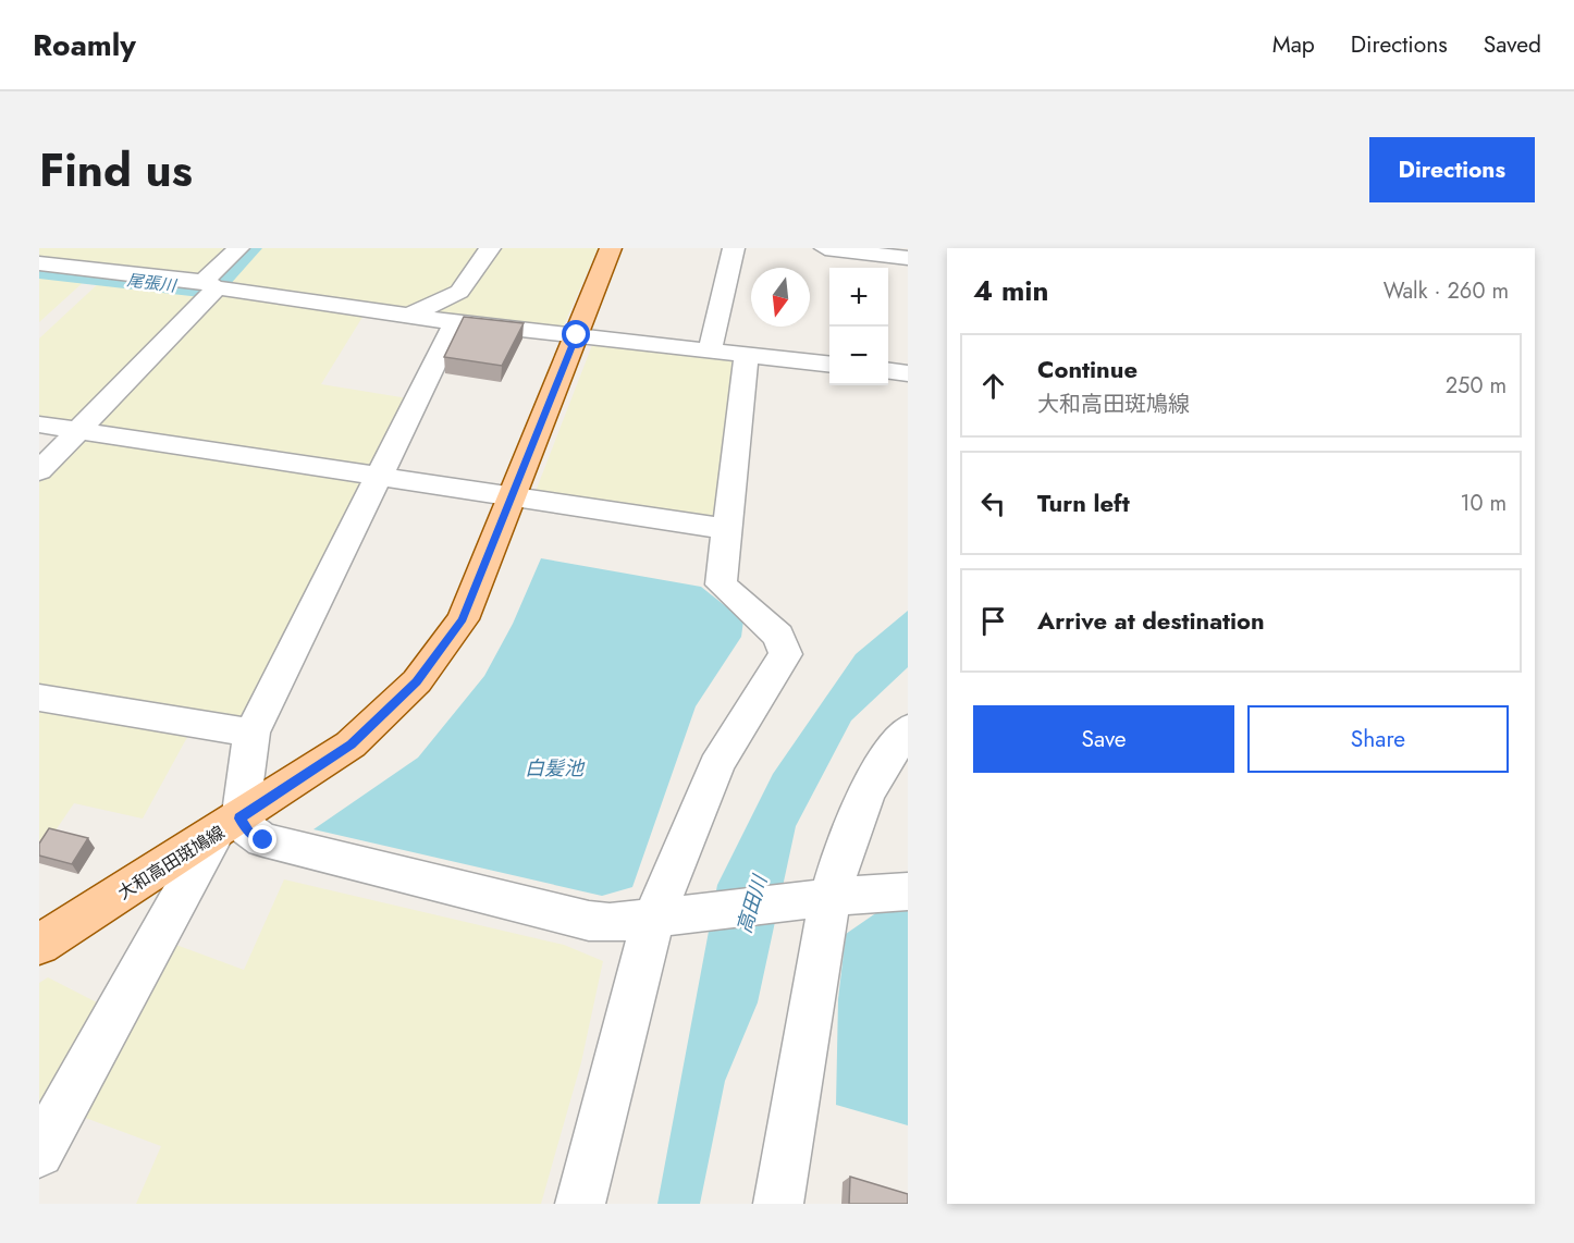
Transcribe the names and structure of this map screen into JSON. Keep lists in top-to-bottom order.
{
  "streets": {
    "main road": ["大和高田斑鳩線"]
  },
  "water": ["尾張川", "白髪池", "高田川"],
  "north": "bottom",
  "page": {
    "header": "Roamly",
    "nav": ["Map", "Directions", "Saved"],
    "title": "Find us",
    "buttons": [
      "Directions",
      ["Save", "Share"]
    ],
    "heading": ["4 min", "Walk · 260 m"],
    "map_buttons": ["+", "−"],
    "list": [
      ["Continue", "大和高田斑鳩線", "250 m"],
      ["Turn left", "10 m"],
      "Arrive at destination"
    ]
  }
}
